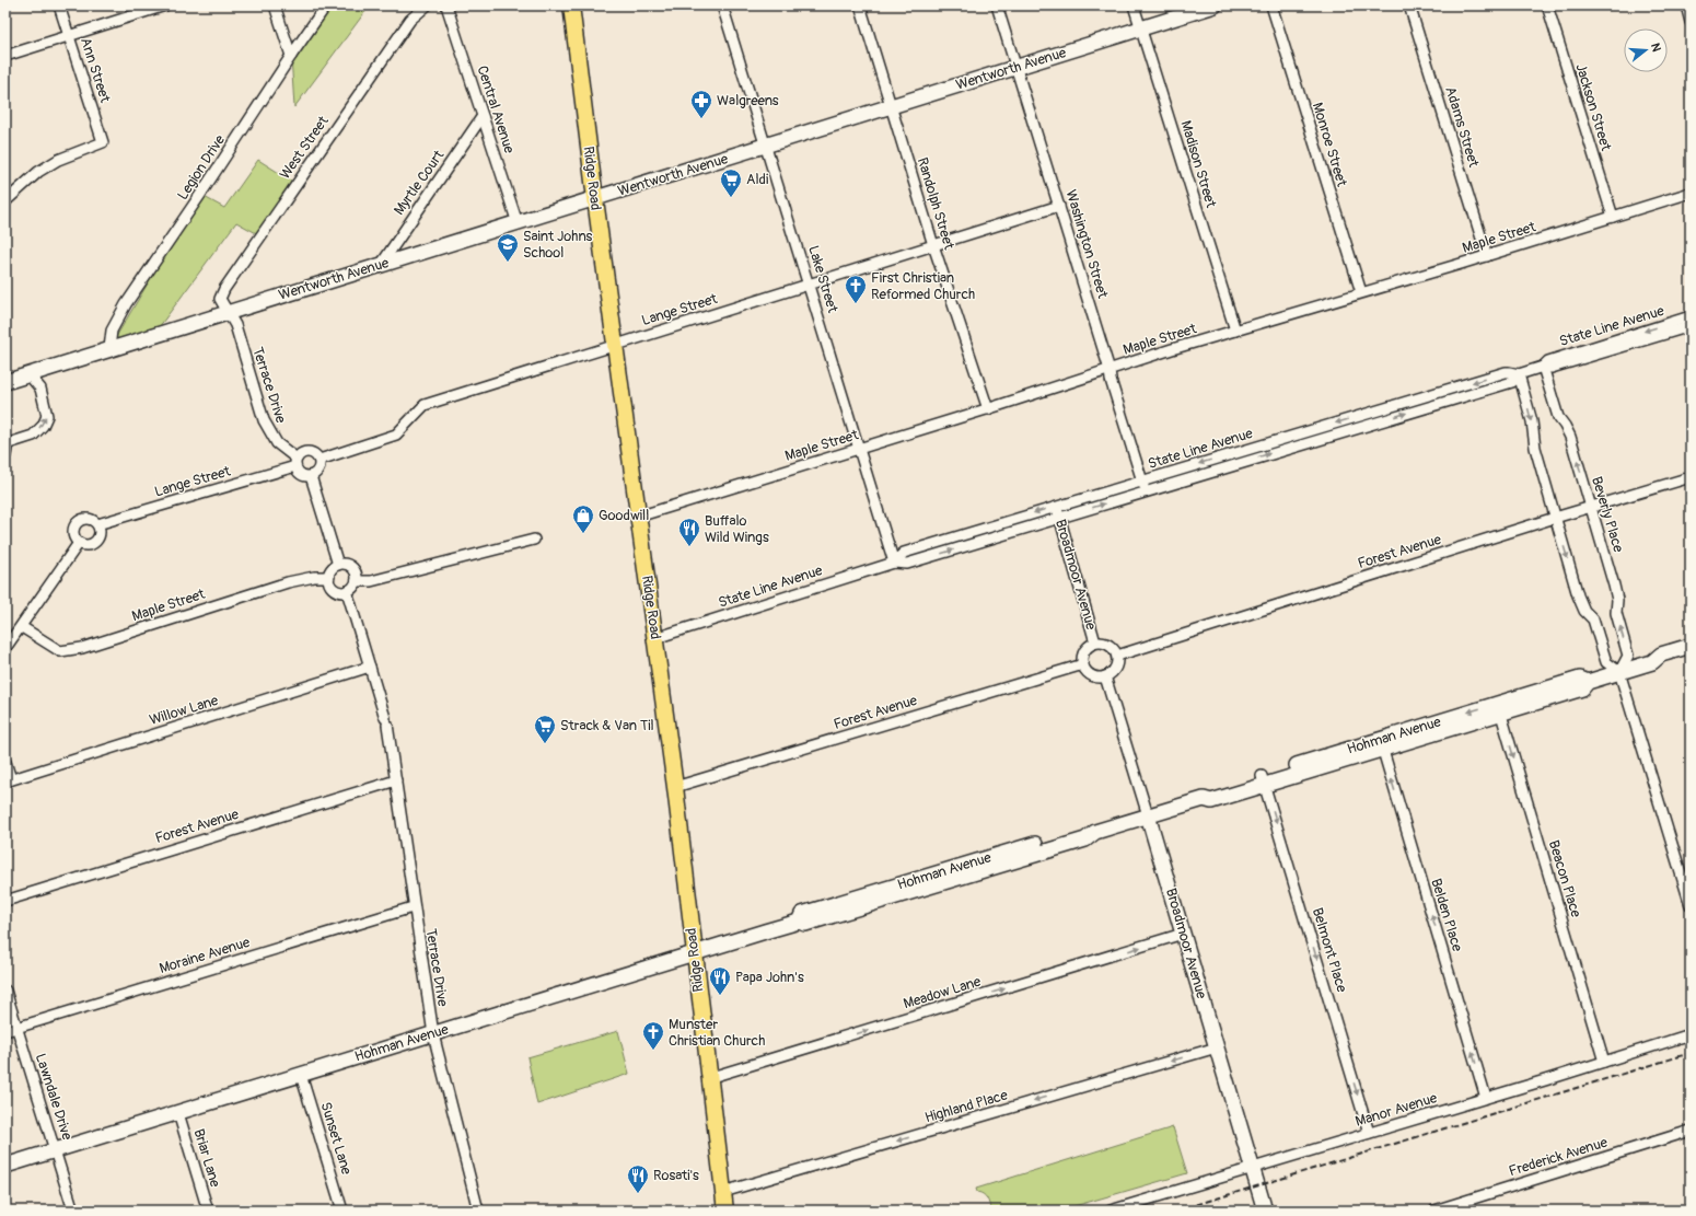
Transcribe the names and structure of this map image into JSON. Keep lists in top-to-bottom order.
{
  "streets": {
    "main road": ["Ridge Road"],
    "street": [
      "Wentworth Avenue",
      "Ann Street",
      "Jackson Street",
      "Central Avenue",
      "Adams Street",
      "Monroe Street",
      "West Street",
      "Madison Street",
      "Legion Drive",
      "Myrtle Court",
      "Randolph Street",
      "Maple Street",
      "Washington Street",
      "Lake Street",
      "Lange Street",
      "State Line Avenue",
      "Terrace Drive",
      "Beverly Place",
      "Forest Avenue",
      "Broadmoor Avenue",
      "Willow Lane",
      "Hohman Avenue",
      "Beacon Place",
      "Belden Place",
      "Belmont Place",
      "Moraine Avenue",
      "Meadow Lane",
      "Lawndale Drive",
      "Highland Place",
      "Manor Avenue",
      "Sunset Lane",
      "Frederick Avenue",
      "Briar Lane"
    ]
  },
  "crossings": [
    ["Wentworth Avenue", "Central Avenue"],
    ["Wentworth Avenue", "West Street"],
    ["Wentworth Avenue", "Madison Street"],
    ["Wentworth Avenue", "Legion Drive"],
    ["Wentworth Avenue", "Ridge Road"],
    ["Wentworth Avenue", "Myrtle Court"],
    ["Wentworth Avenue", "Randolph Street"],
    ["Wentworth Avenue", "Washington Street"],
    ["Wentworth Avenue", "Lake Street"],
    ["Wentworth Avenue", "Terrace Drive"],
    ["Jackson Street", "Maple Street"],
    ["Central Avenue", "Myrtle Court"],
    ["Adams Street", "Maple Street"],
    ["Monroe Street", "Maple Street"],
    ["West Street", "Terrace Drive"],
    ["Madison Street", "Maple Street"],
    ["Ridge Road", "Maple Street"],
    ["Ridge Road", "Lange Street"],
    ["Ridge Road", "State Line Avenue"],
    ["Ridge Road", "Forest Avenue"],
    ["Ridge Road", "Hohman Avenue"],
    ["Ridge Road", "Meadow Lane"],
    ["Ridge Road", "Highland Place"],
    ["Randolph Street", "Maple Street"],
    ["Randolph Street", "Lange Street"],
    ["Maple Street", "Washington Street"],
    ["Maple Street", "Lake Street"],
    ["Maple Street", "Terrace Drive"],
    ["Washington Street", "Lange Street"],
    ["Washington Street", "State Line Avenue"],
    ["Lake Street", "Lange Street"],
    ["Lake Street", "State Line Avenue"],
    ["Lange Street", "Terrace Drive"],
    ["State Line Avenue", "Beverly Place"],
    ["State Line Avenue", "Broadmoor Avenue"],
    ["Terrace Drive", "Forest Avenue"],
    ["Terrace Drive", "Willow Lane"],
    ["Terrace Drive", "Hohman Avenue"],
    ["Terrace Drive", "Moraine Avenue"],
    ["Beverly Place", "Forest Avenue"],
    ["Beverly Place", "Hohman Avenue"],
    ["Forest Avenue", "Broadmoor Avenue"],
    ["Broadmoor Avenue", "Hohman Avenue"],
    ["Broadmoor Avenue", "Meadow Lane"],
    ["Broadmoor Avenue", "Highland Place"],
    ["Broadmoor Avenue", "Manor Avenue"],
    ["Hohman Avenue", "Beacon Place"],
    ["Hohman Avenue", "Belden Place"],
    ["Hohman Avenue", "Belmont Place"],
    ["Hohman Avenue", "Lawndale Drive"],
    ["Hohman Avenue", "Sunset Lane"],
    ["Hohman Avenue", "Briar Lane"],
    ["Beacon Place", "Manor Avenue"],
    ["Belden Place", "Manor Avenue"],
    ["Belmont Place", "Manor Avenue"],
    ["Moraine Avenue", "Lawndale Drive"]
  ],
  "one_way": [
    "Beacon Place",
    "Belden Place",
    "Belmont Place",
    "Meadow Lane",
    "Highland Place"
  ],
  "places": {
    "pharmacy": ["Walgreens"],
    "supermarket": ["Aldi", "Strack & Van Til"],
    "school or university": ["Saint Johns School"],
    "church": ["First Christian Reformed Church", "Munster Christian Church"],
    "shop": ["Goodwill"],
    "restaurant": ["Buffalo Wild Wings", "Papa John's", "Rosati's"]
  },
  "north": "right"
}
